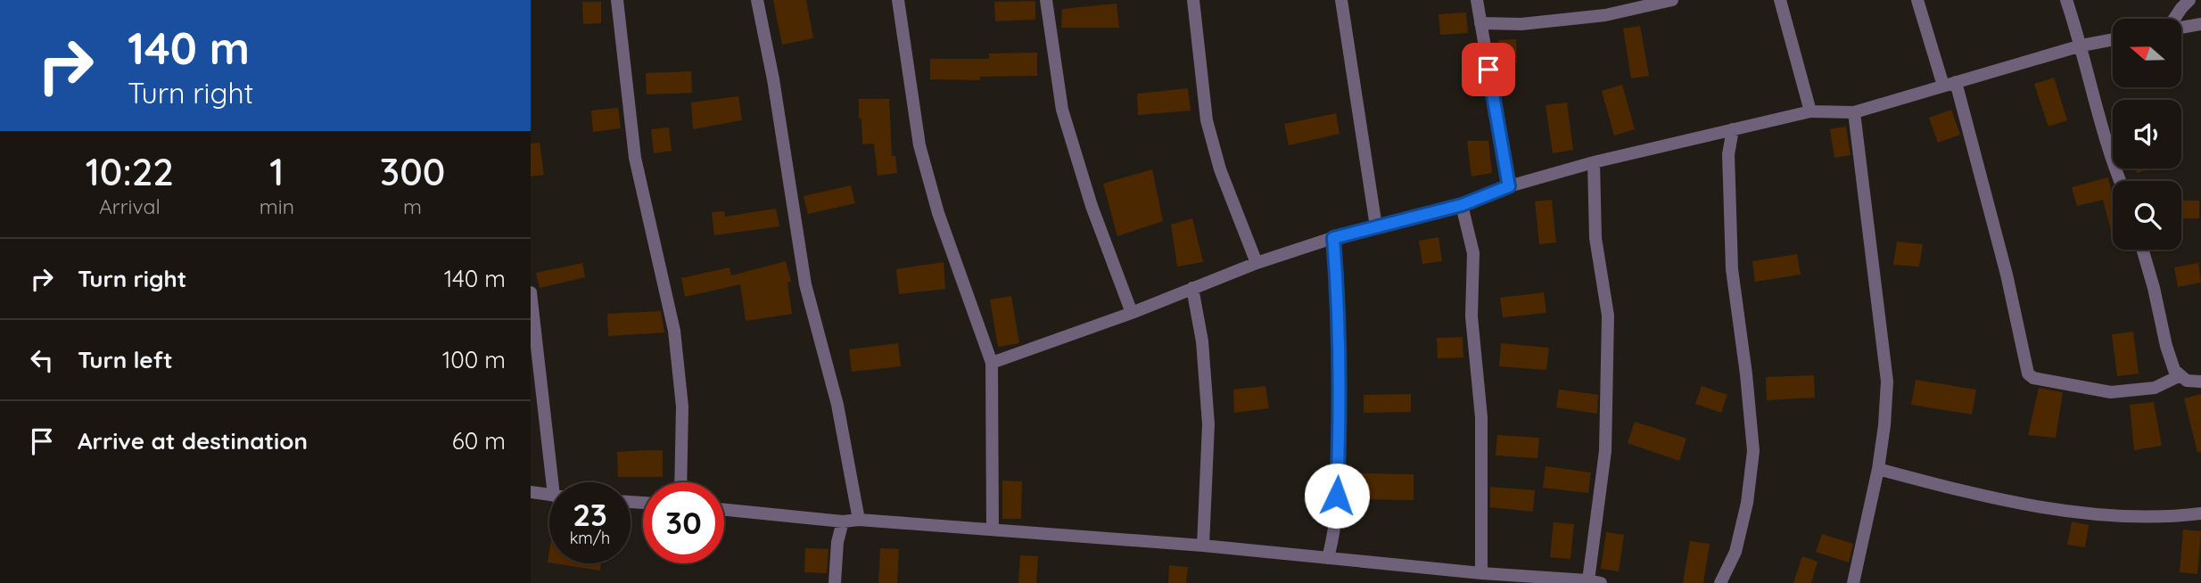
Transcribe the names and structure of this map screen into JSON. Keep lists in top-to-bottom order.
{
  "north": "left",
  "page": {
    "turn": ["140 m", "Turn right"],
    "eta": [
      "10:22",
      "Arrival",
      "1",
      "min",
      "300",
      "m"
    ],
    "list": [
      {
        "name": "Turn right",
        "value": "140 m"
      },
      {
        "name": "Turn left",
        "value": "100 m"
      },
      {
        "name": "Arrive at destination",
        "value": "60 m"
      }
    ],
    "speed": "23 km/h",
    "limit": "30"
  }
}
